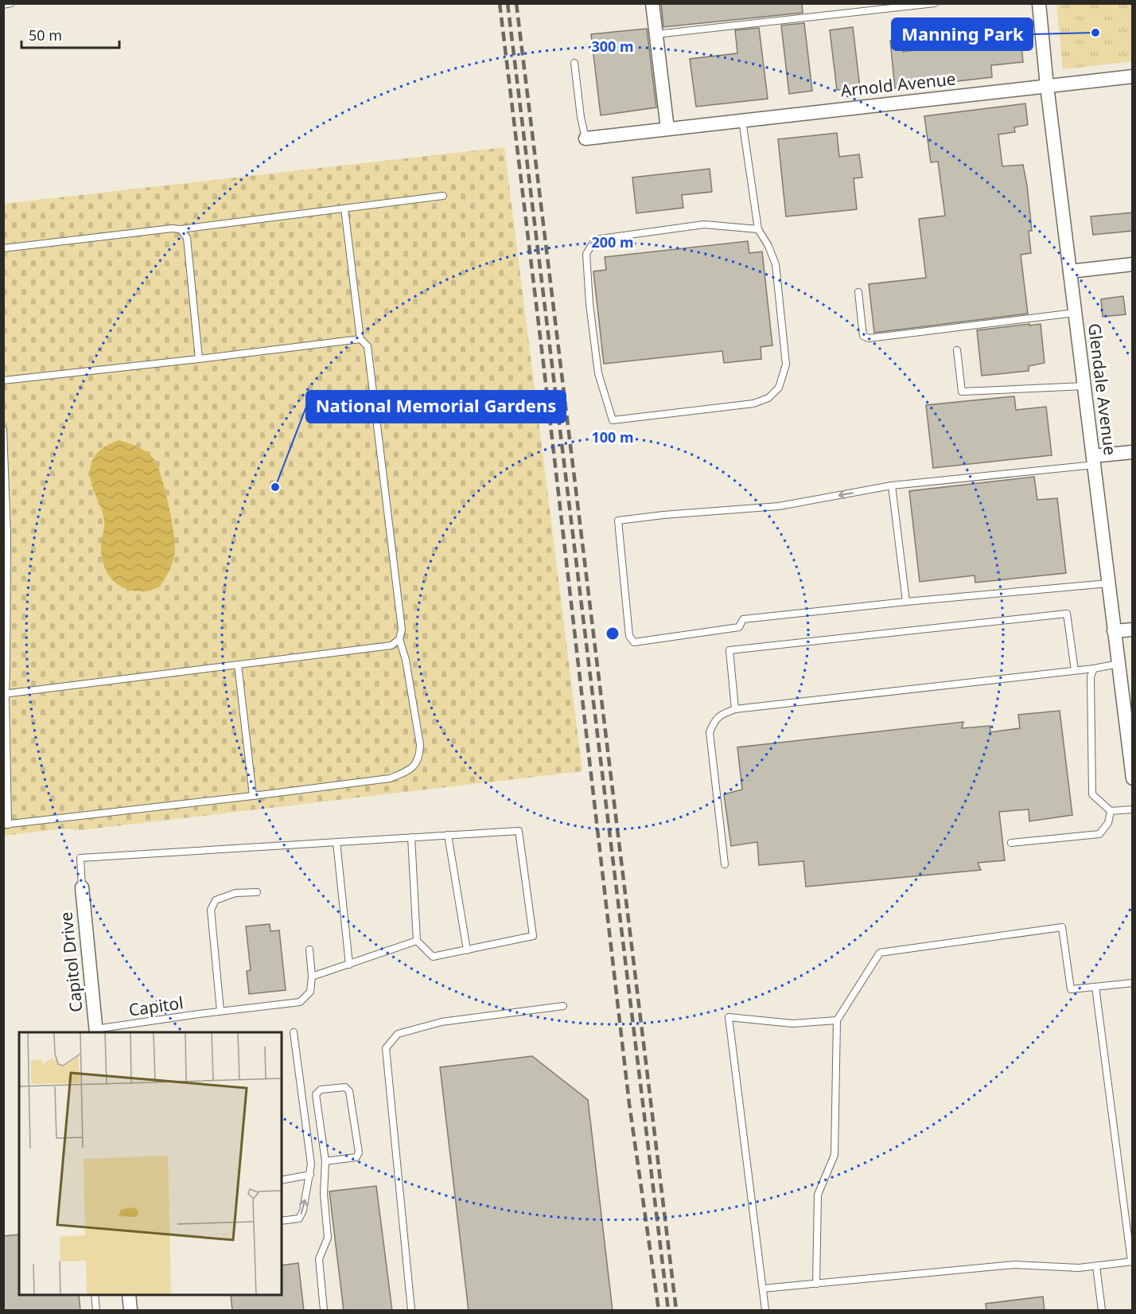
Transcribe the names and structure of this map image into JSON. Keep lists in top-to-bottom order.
{
  "streets": {
    "street": ["Arnold Avenue", "Glendale Avenue", "Capitol Drive"],
    "lane": ["Capitol"]
  },
  "crossings": [
    ["Arnold Avenue", "Glendale Avenue"],
    ["Capitol Drive", "Capitol"]
  ],
  "places": ["Manning Park", "National Memorial Gardens"],
  "scale_bar": "50 m",
  "rings": ["300 m", "200 m", "100 m"]
}
